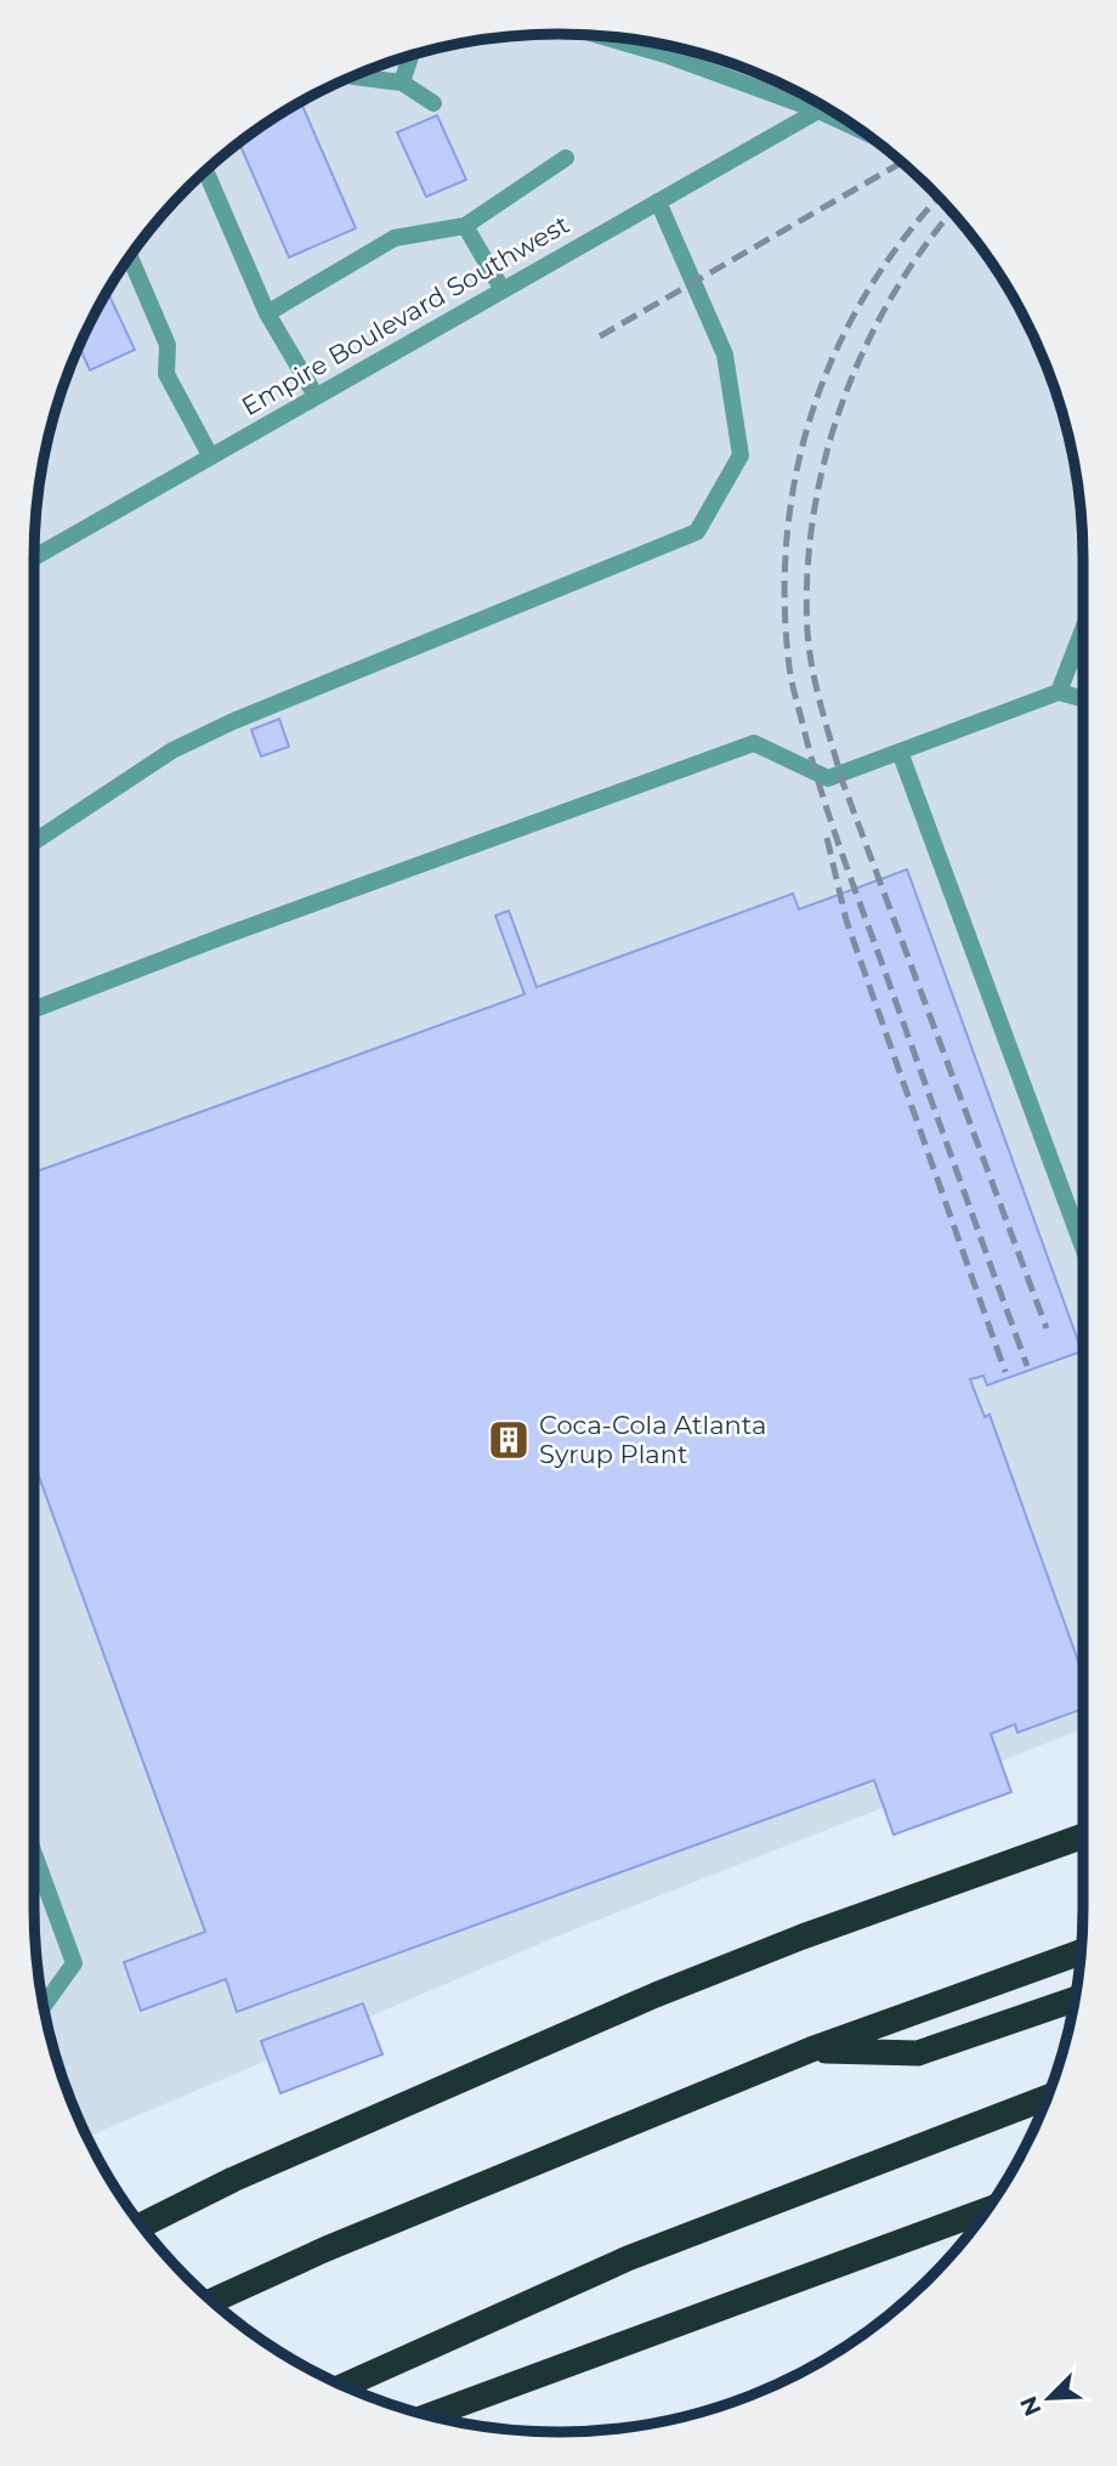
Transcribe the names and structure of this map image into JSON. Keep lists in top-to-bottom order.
{
  "streets": {
    "street": ["Empire Boulevard Southwest"]
  },
  "places": {
    "building": ["Coca-Cola Atlanta Syrup Plant"]
  },
  "north": "bottom left"
}
